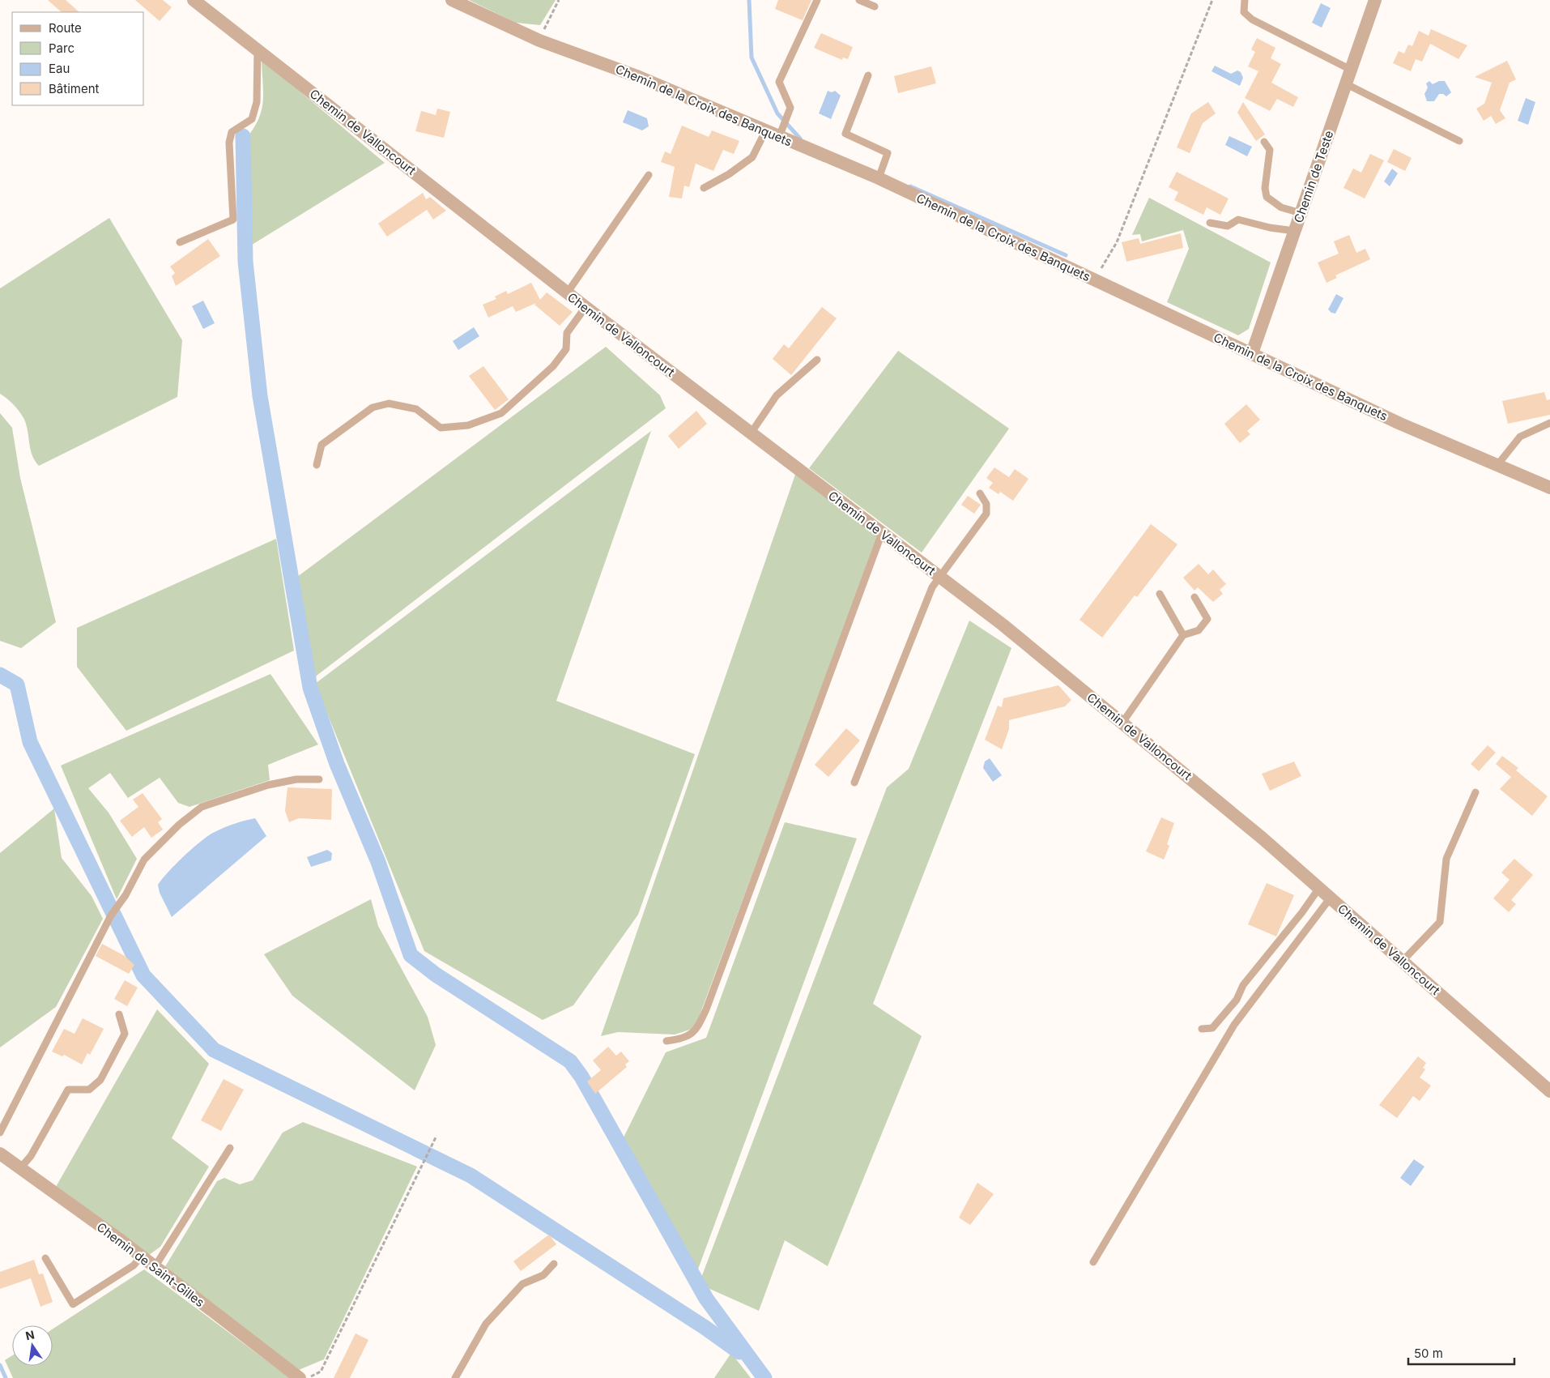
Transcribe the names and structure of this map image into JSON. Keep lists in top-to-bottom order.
{
  "streets": {
    "street": [
      "Chemin de la Croix des Banquets",
      "Chemin de Valloncourt",
      "Chemin de Teste",
      "Chemin de Saint-Gilles"
    ]
  },
  "crossings": [
    ["Chemin de la Croix des Banquets", "Chemin de Teste"]
  ],
  "legend": [
    "Route",
    "Parc",
    "Eau",
    "Bâtiment"
  ],
  "scale_bar": "50 m",
  "north": "top"
}
